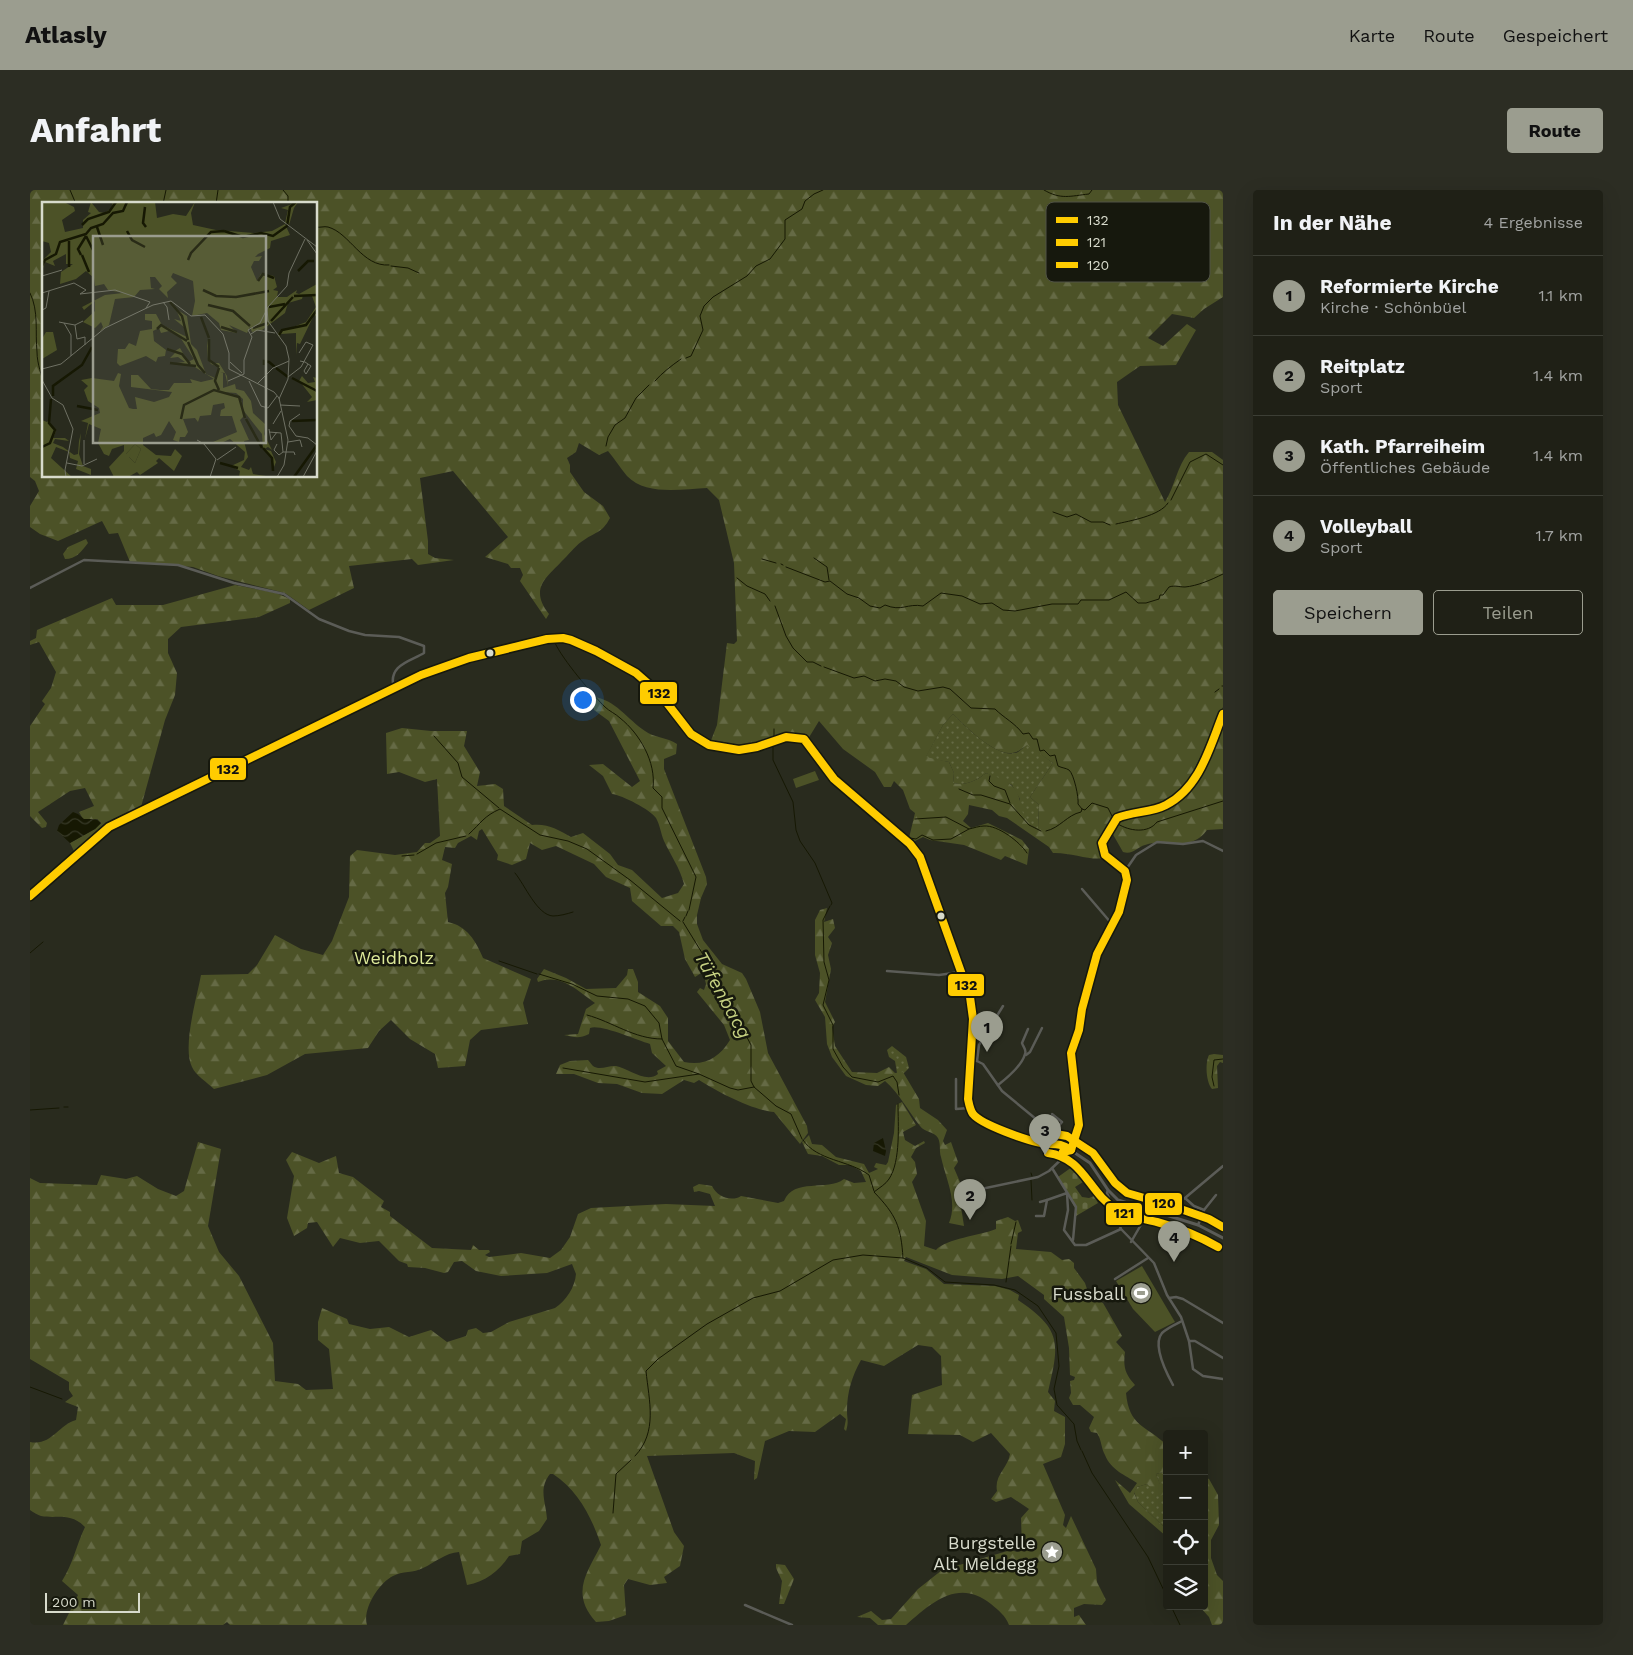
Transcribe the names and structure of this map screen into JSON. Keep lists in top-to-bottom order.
{
  "water": ["Tüfenbacg"],
  "parks": ["Weidholz"],
  "places": {
    "sports": ["Fussball"],
    "place": ["Burgstelle Alt Meldegg"]
  },
  "lines": ["transit line 132", "transit line 120", "transit line 121"],
  "legend": ["132", "121", "120"],
  "scale_bar": "200 m",
  "page": {
    "header": "Atlasly",
    "nav": ["Karte", "Route", "Gespeichert"],
    "buttons": [
      "Route",
      ["Speichern", "Teilen"]
    ],
    "title": "Anfahrt",
    "heading": ["In der Nähe", "4 Ergebnisse"],
    "list": [
      {
        "mark": "1",
        "name": "Reformierte Kirche",
        "note": "Kirche · Schönbüel",
        "value": "1.1 km"
      },
      {
        "mark": "2",
        "name": "Reitplatz",
        "note": "Sport",
        "value": "1.4 km"
      },
      {
        "mark": "3",
        "name": "Kath. Pfarreiheim",
        "note": "Öffentliches Gebäude",
        "value": "1.4 km"
      },
      {
        "mark": "4",
        "name": "Volleyball",
        "note": "Sport",
        "value": "1.7 km"
      }
    ],
    "pins": [
      "1",
      "3",
      "2",
      "4"
    ],
    "map_buttons": ["+", "−"],
    "scale": "200 m"
  }
}
